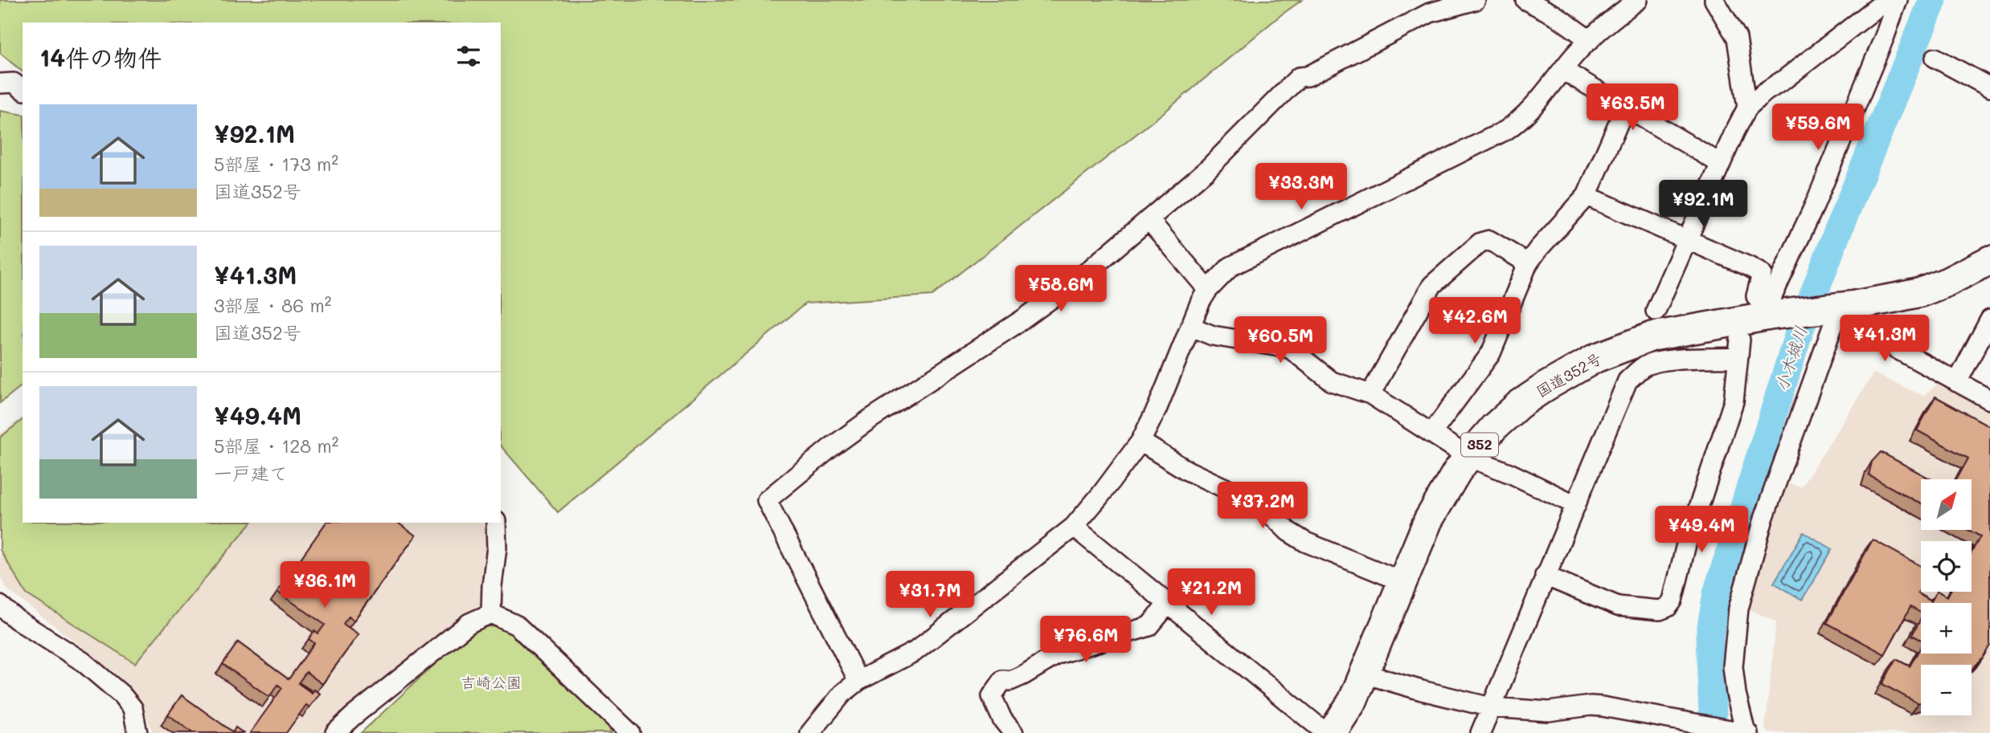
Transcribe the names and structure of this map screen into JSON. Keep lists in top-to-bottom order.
{
  "streets": {
    "highway": ["国道352号", "352"]
  },
  "water": ["小木城川"],
  "parks": ["吉崎公園"],
  "north": "top right",
  "page": {
    "heading": "14件の物件",
    "price": [
      "¥63.5M",
      "¥59.6M",
      "¥33.3M",
      "¥92.1M",
      "¥58.6M",
      "¥42.6M",
      "¥41.3M",
      "¥60.5M",
      "¥37.2M",
      "¥49.4M",
      "¥36.1M",
      "¥21.2M",
      "¥31.7M",
      "¥76.6M"
    ],
    "list": [
      {
        "name": "¥92.1M",
        "note": "5部屋 · 173 m² · 国道352号"
      },
      {
        "name": "¥41.3M",
        "note": "3部屋 · 86 m² · 国道352号"
      },
      {
        "name": "¥49.4M",
        "note": "5部屋 · 128 m² · 一戸建て"
      }
    ],
    "map_buttons": ["+", "−"]
  }
}
